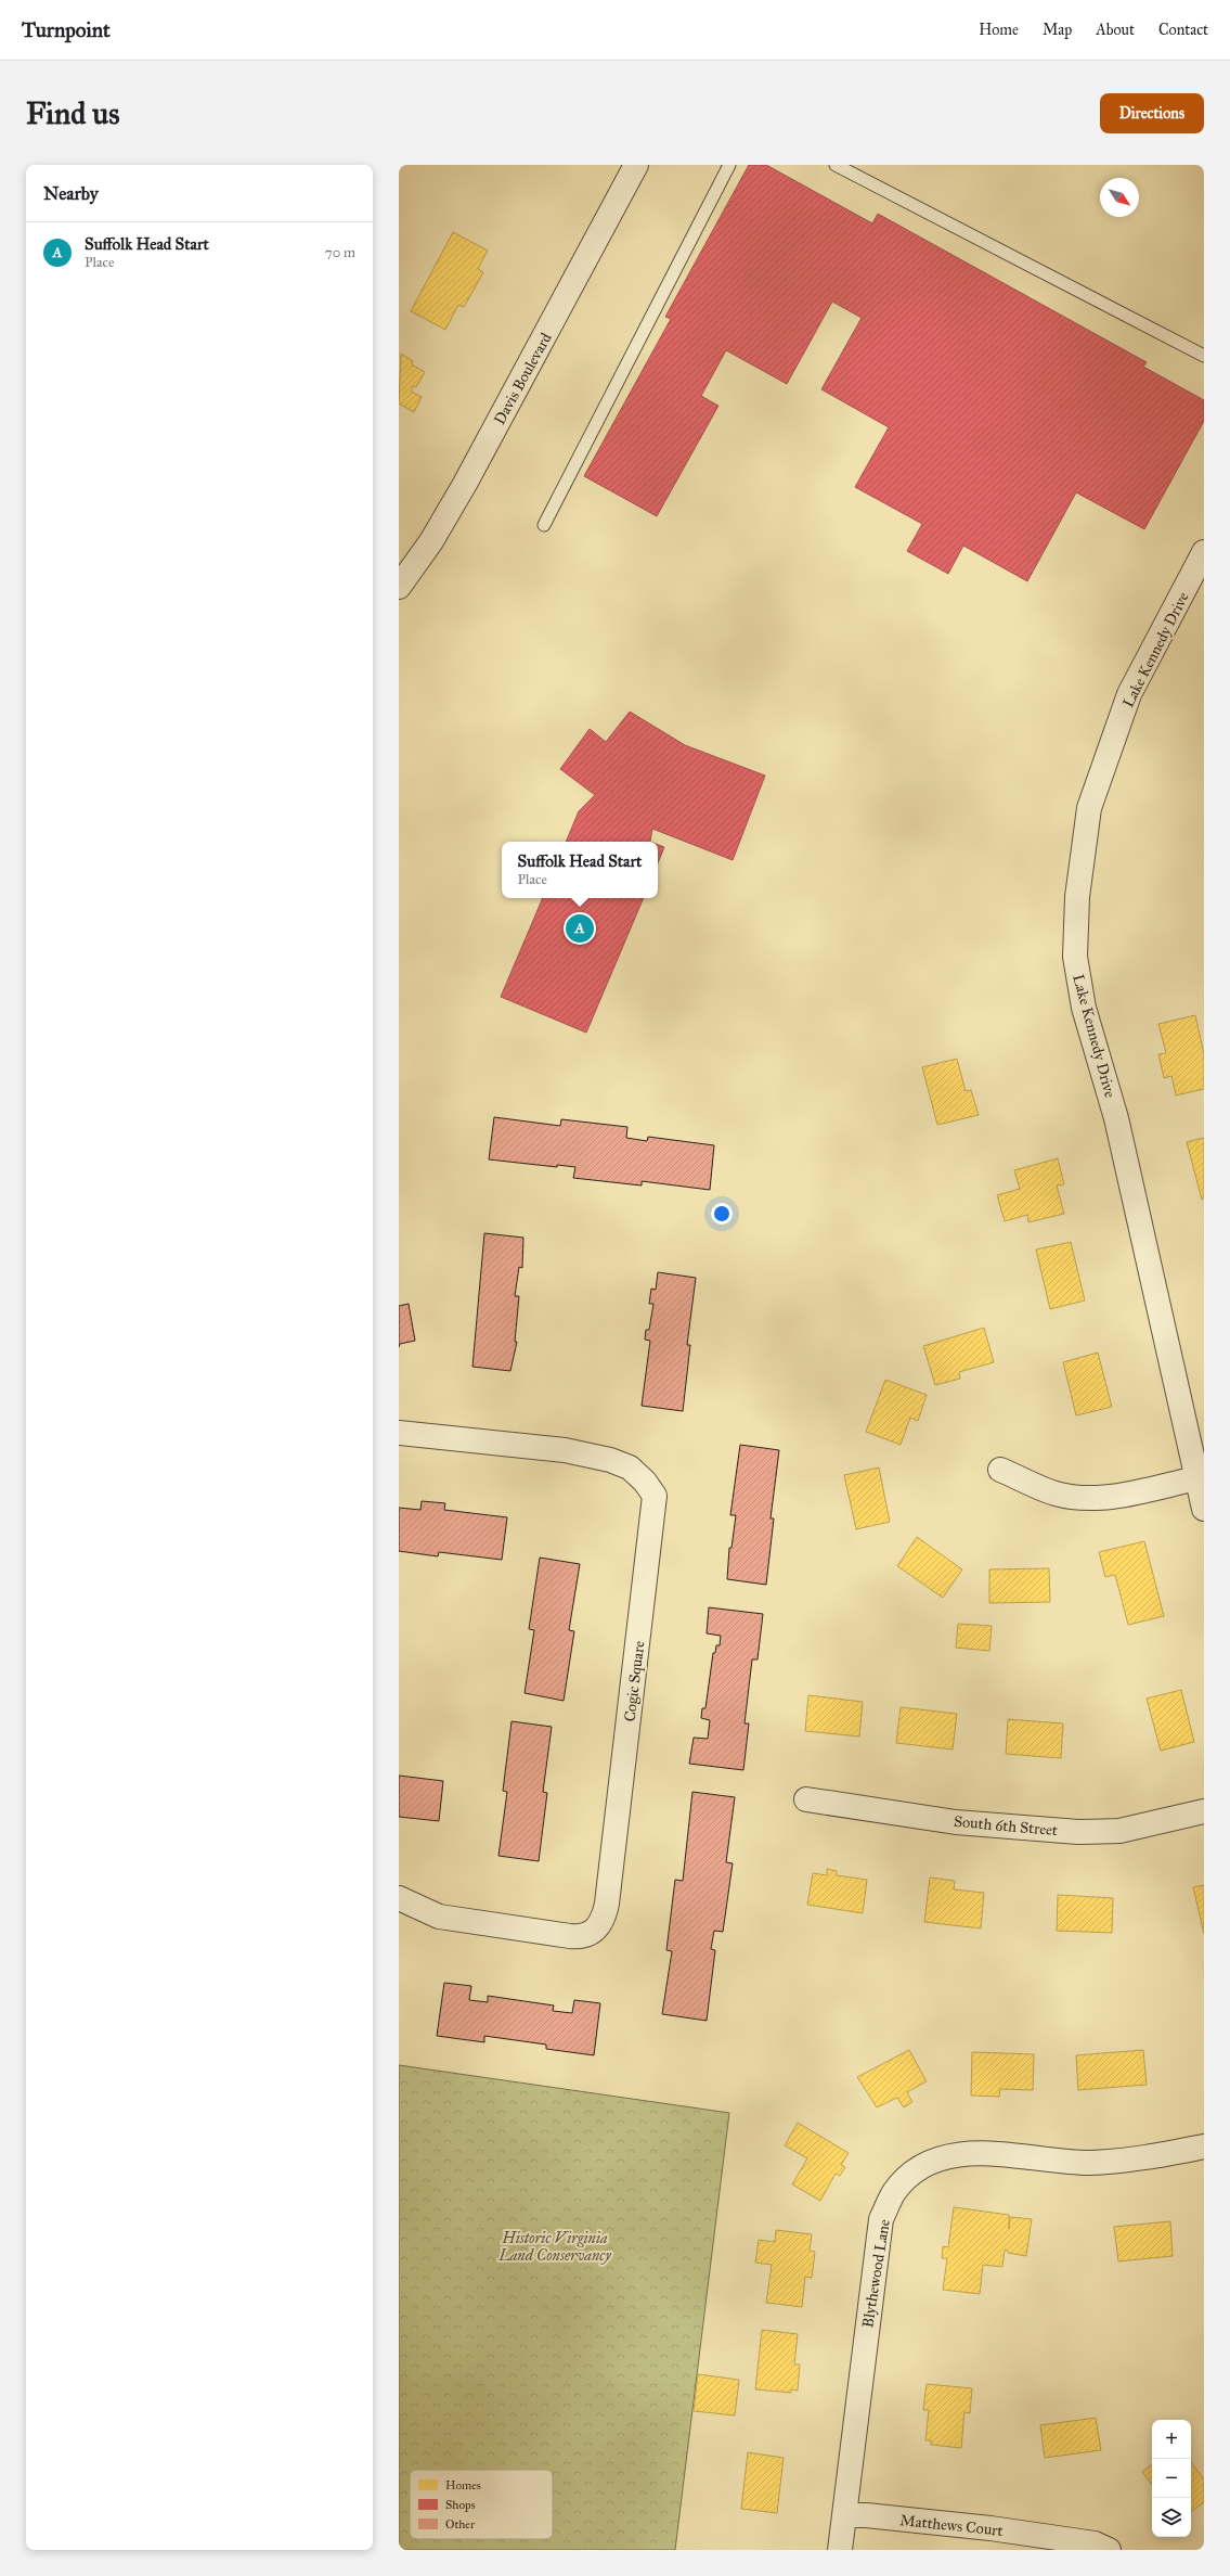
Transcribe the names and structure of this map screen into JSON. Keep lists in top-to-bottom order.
{
  "streets": {
    "street": [
      "Davis Boulevard",
      "Lake Kennedy Drive",
      "Cogic Square",
      "South 6th Street",
      "Blythewood Lane",
      "Matthews Court"
    ]
  },
  "crossings": [
    ["Blythewood Lane", "Matthews Court"]
  ],
  "parks": ["Historic Virginia Land Conservancy"],
  "legend": ["Homes", "Shops", "Other"],
  "north": "bottom right",
  "page": {
    "header": "Turnpoint",
    "nav": [
      "Home",
      "Map",
      "About",
      "Contact"
    ],
    "buttons": "Directions",
    "title": "Find us",
    "heading": "Nearby",
    "list": [
      {
        "mark": "A",
        "name": "Suffolk Head Start",
        "note": "Place",
        "value": "70 m"
      }
    ],
    "popup": ["Suffolk Head Start", "Place"],
    "pins": "A",
    "map_buttons": ["+", "−"]
  }
}
